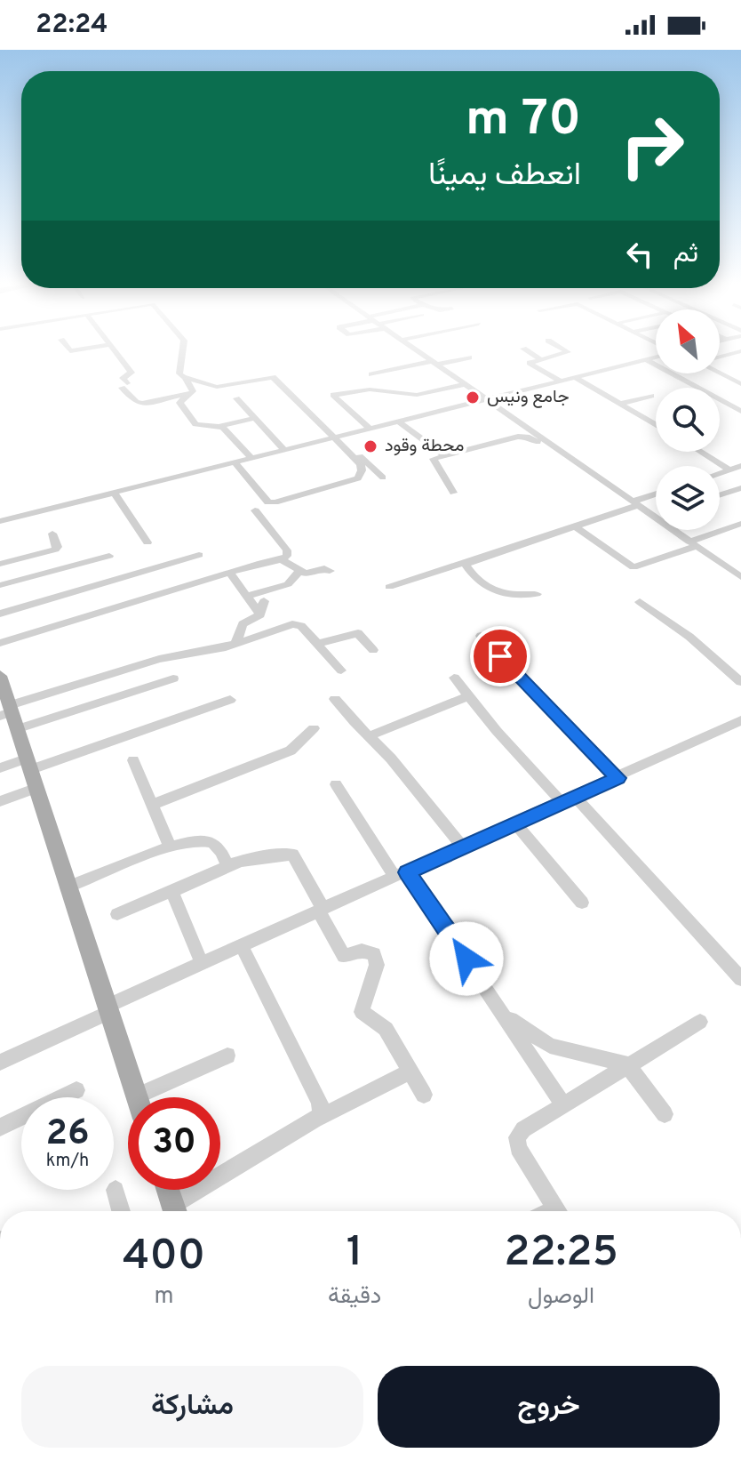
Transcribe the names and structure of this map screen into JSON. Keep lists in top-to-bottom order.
{
  "places": ["جامع ونيس", "محطة وقود"],
  "north": "top left",
  "page": {
    "status": "22:24",
    "turn": ["70 m", "انعطف يمينًا"],
    "then": "ثم",
    "speed": "26 km/h",
    "limit": "30",
    "eta": [
      "22:25",
      "الوصول",
      "1",
      "دقيقة",
      "400",
      "m"
    ],
    "buttons": ["خروج", "مشاركة"]
  }
}
